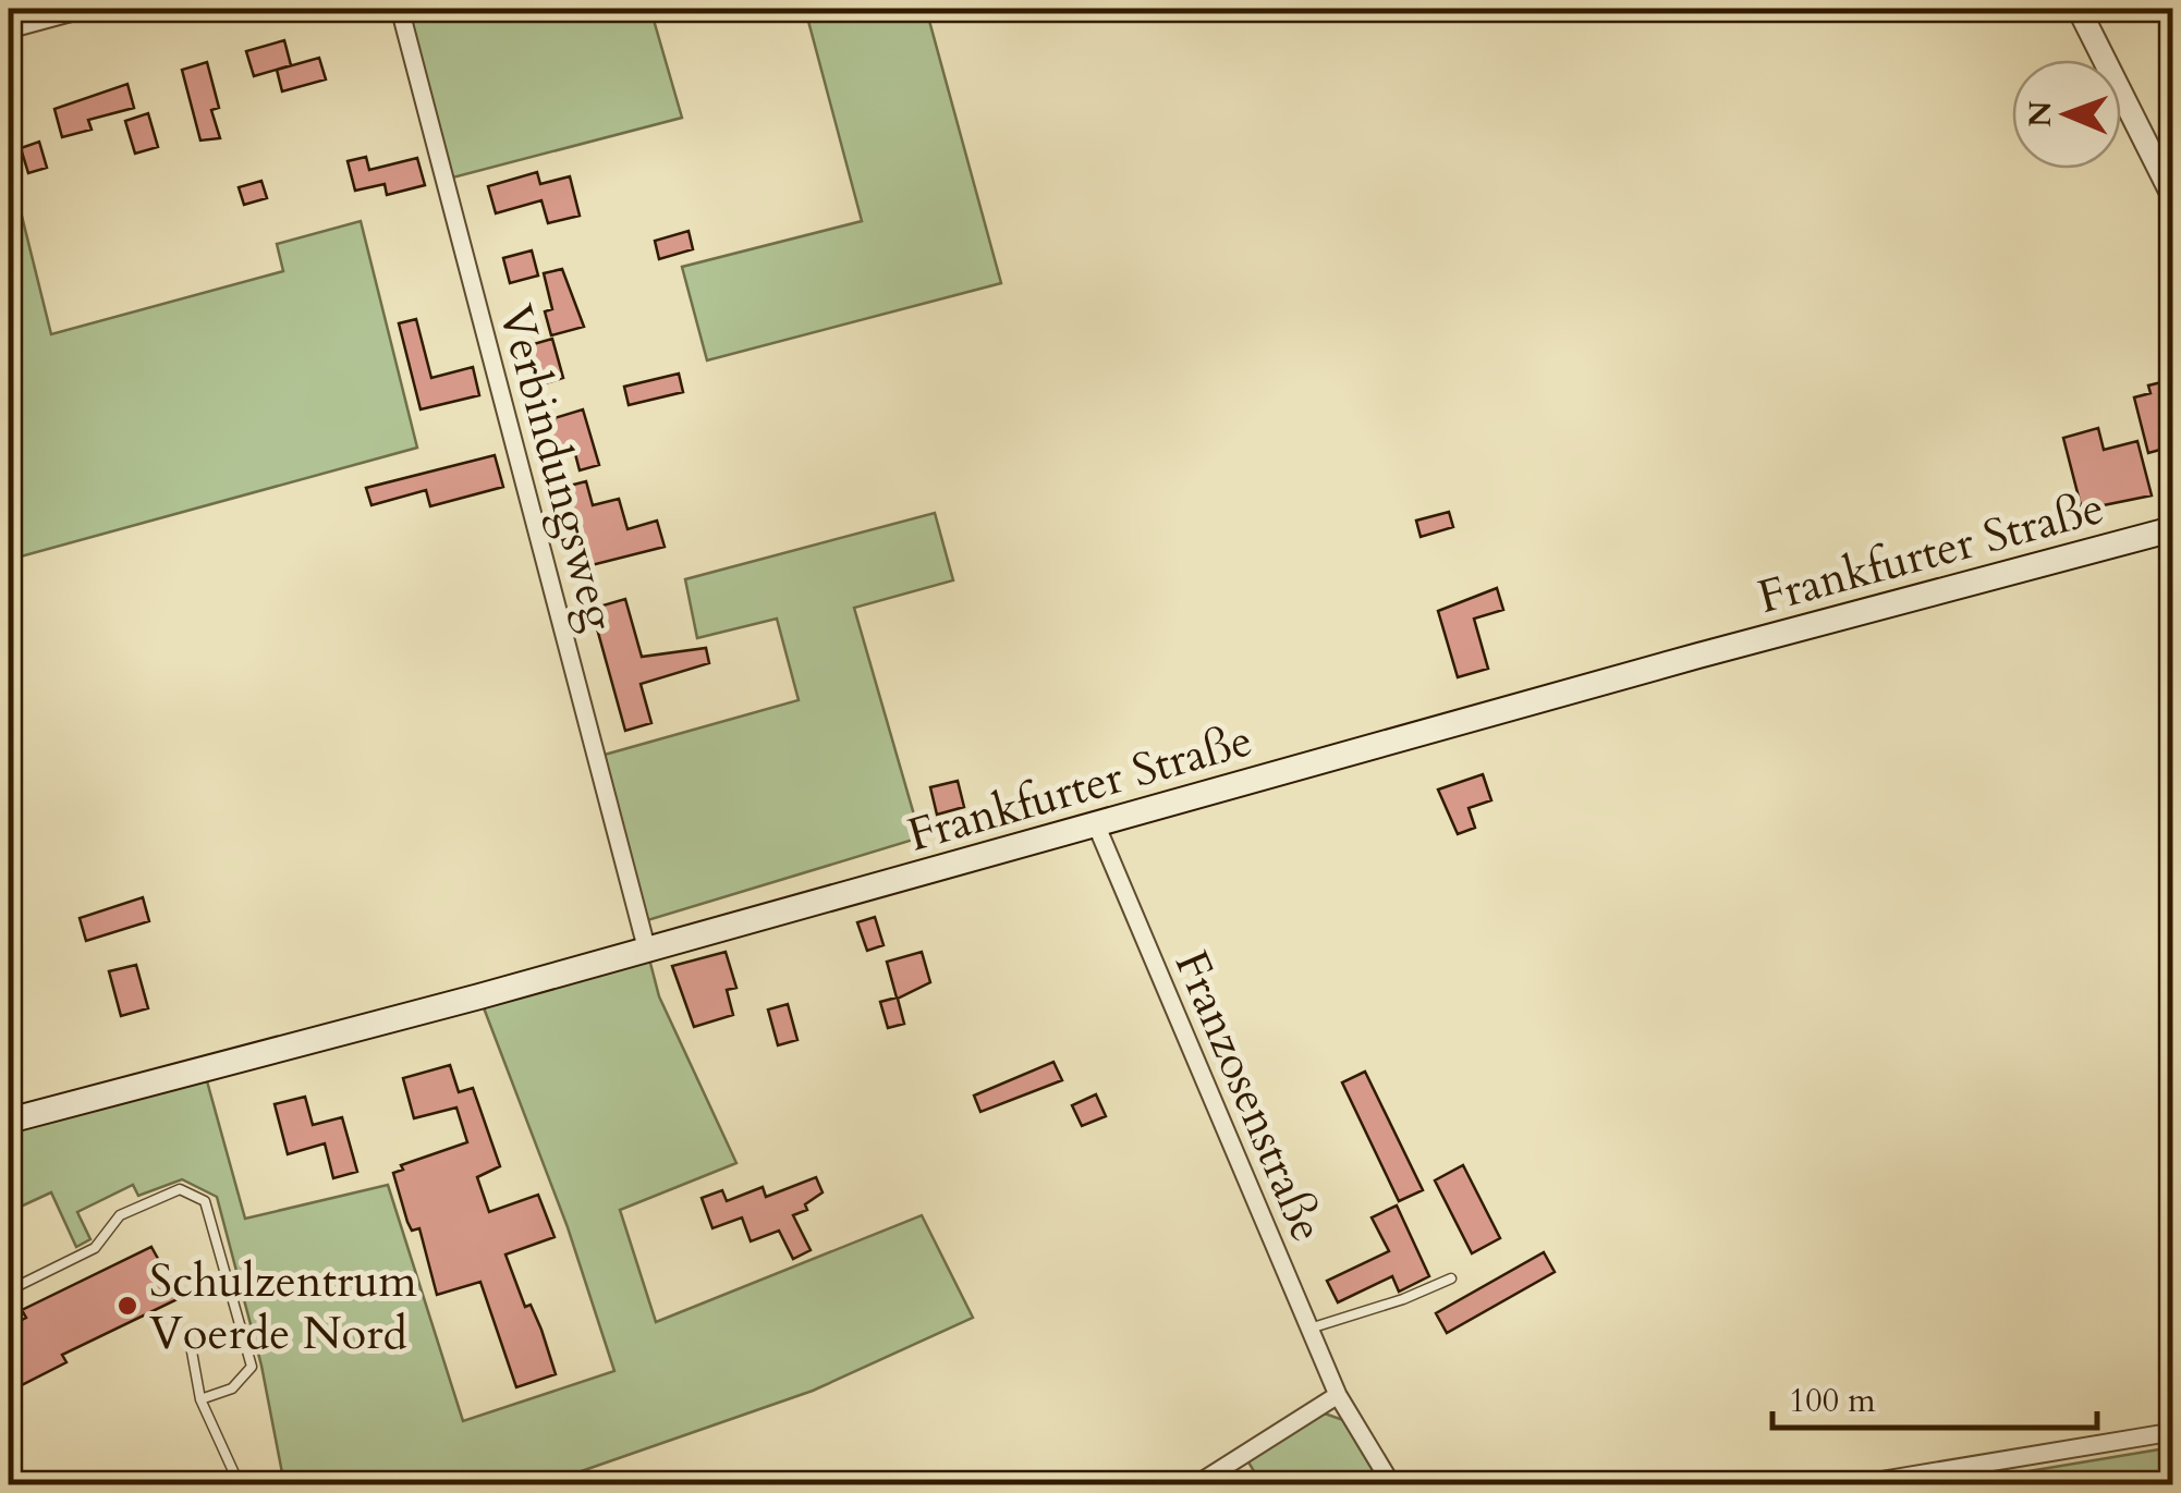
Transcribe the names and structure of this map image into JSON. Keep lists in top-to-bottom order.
{
  "streets": {
    "main road": ["Frankfurter Straße"],
    "street": ["Verbindungsweg", "Franzosenstraße"]
  },
  "crossings": [
    ["Verbindungsweg", "Frankfurter Straße"],
    ["Frankfurter Straße", "Franzosenstraße"]
  ],
  "places": ["Schulzentrum Voerde Nord"],
  "scale_bar": "100 m",
  "north": "left"
}
